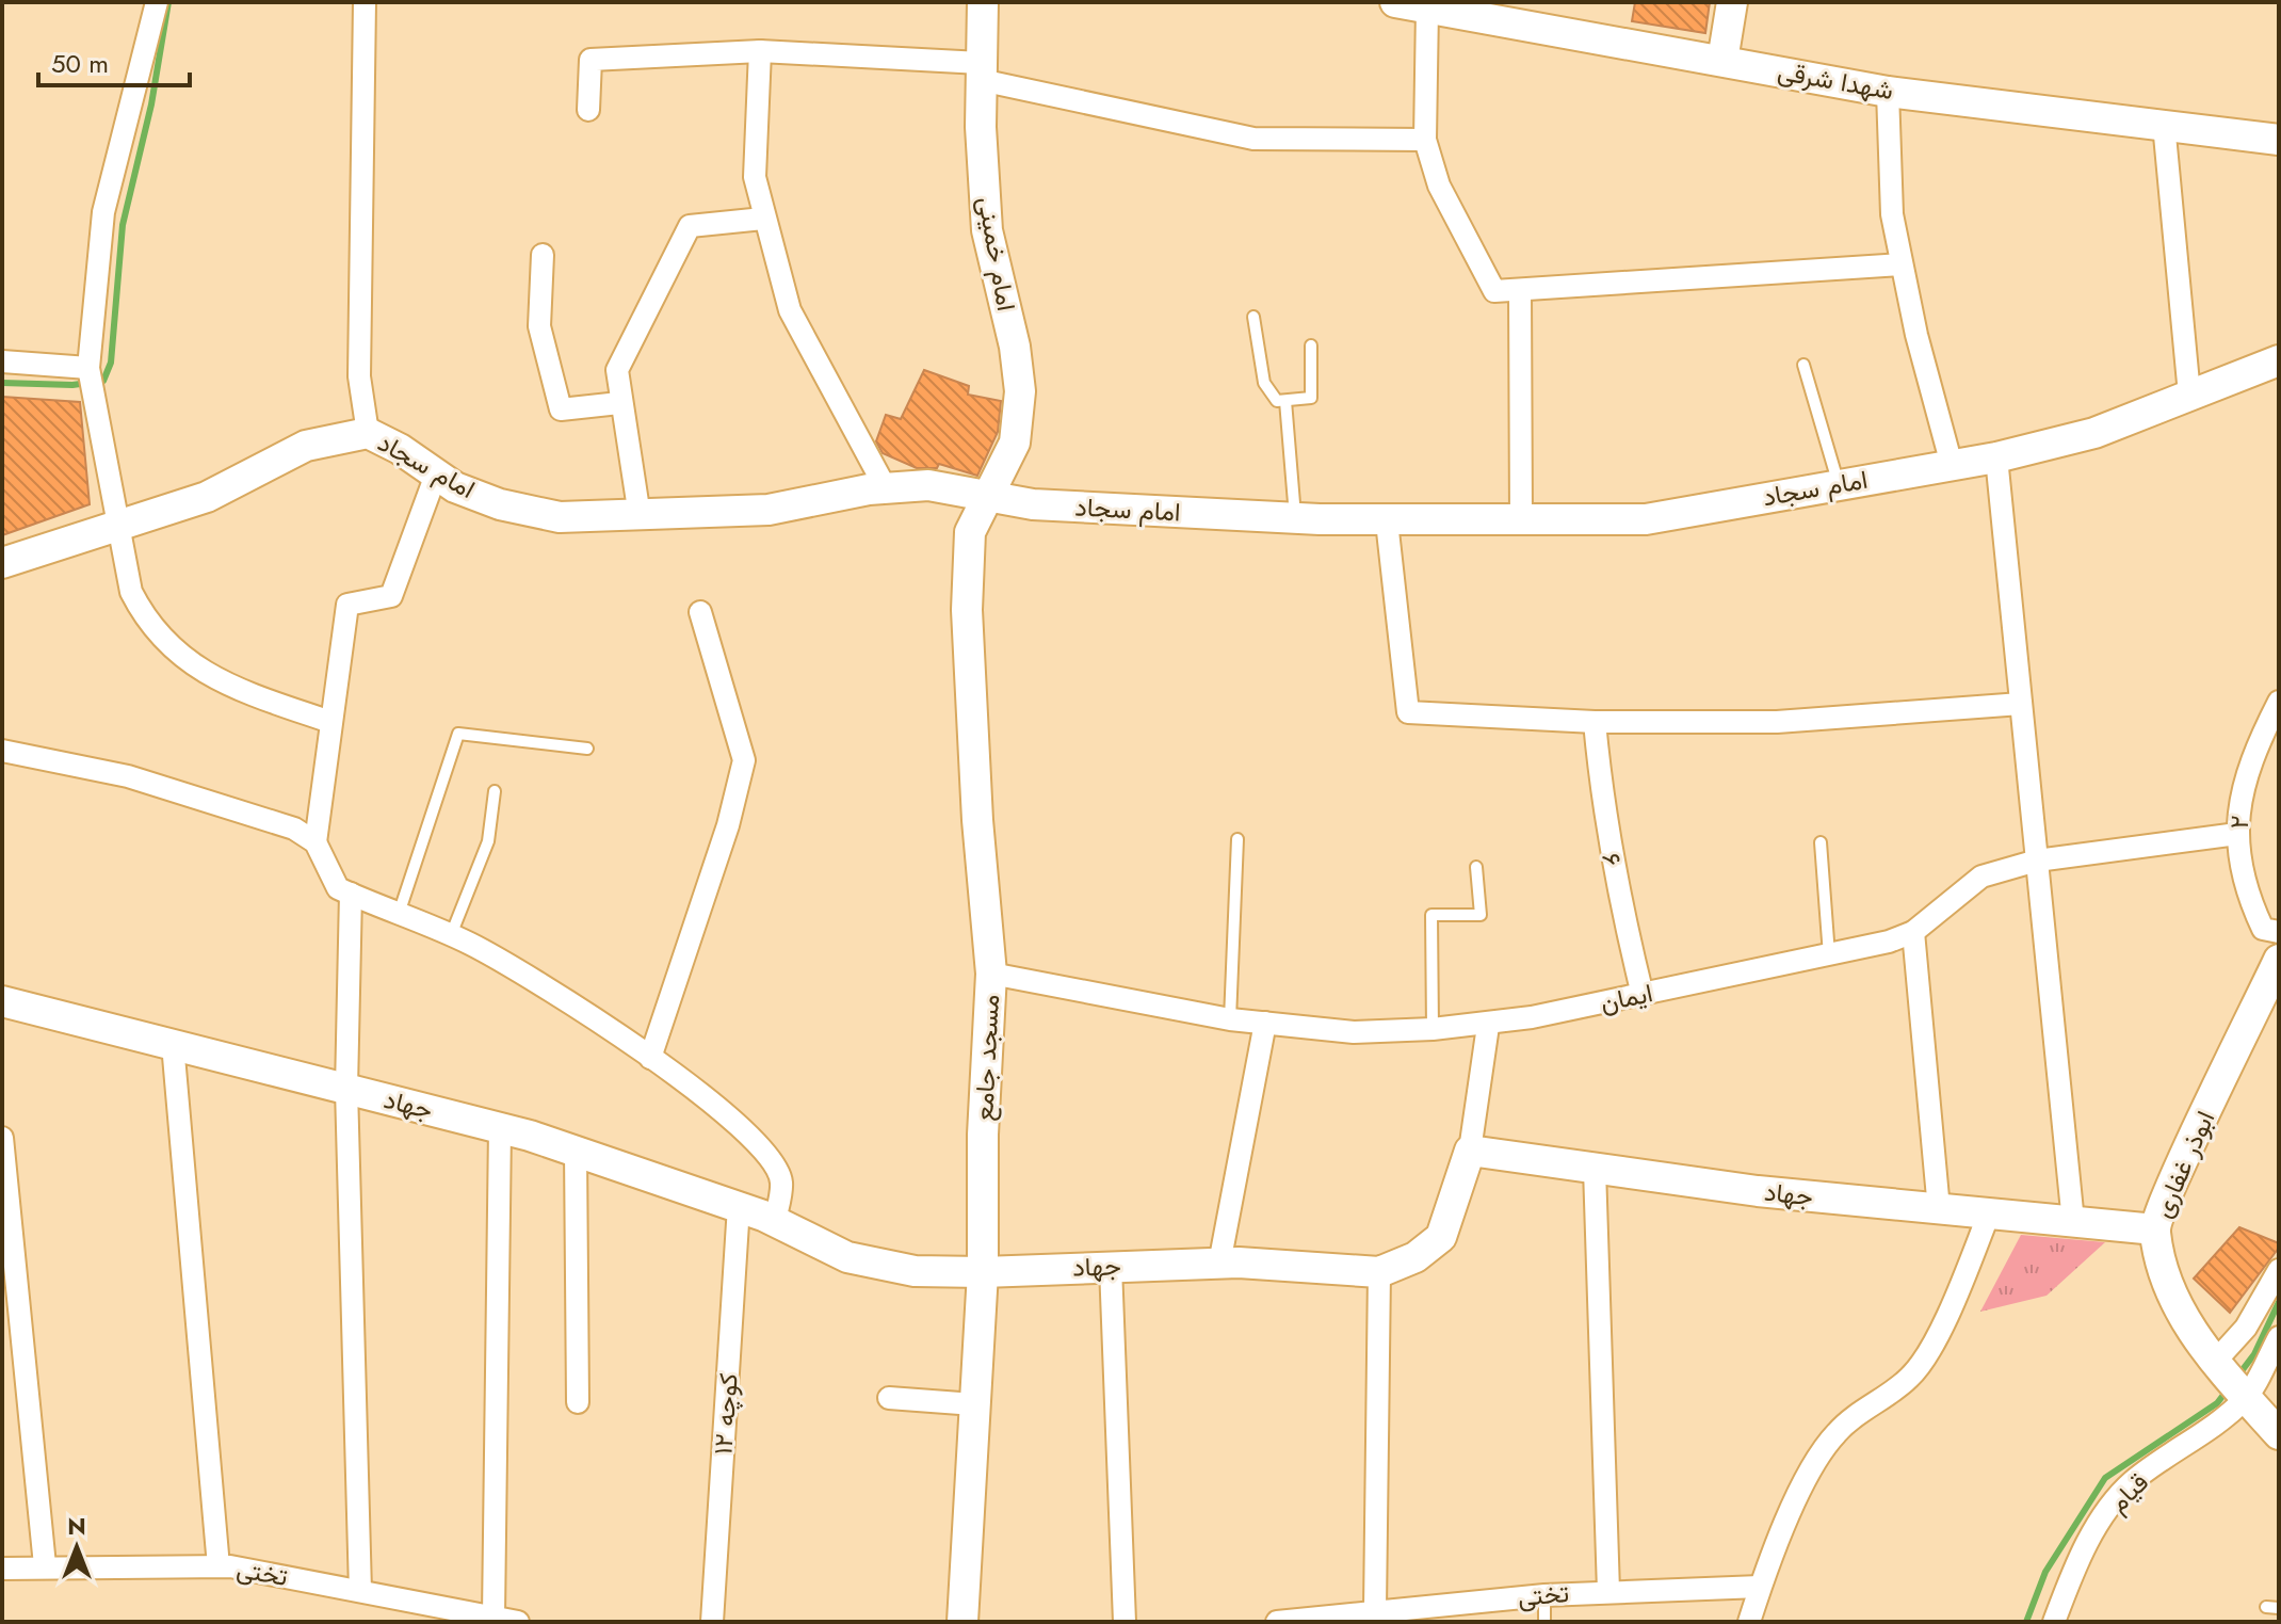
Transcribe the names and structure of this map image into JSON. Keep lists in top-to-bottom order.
{
  "streets": {
    "street": [
      "شهدا شرقی",
      "امام خمینی",
      "امام سجاد",
      "۲",
      "۶",
      "ایمان",
      "مسجد جامع",
      "جهاد",
      "ابوذر غفاری",
      "کوچه ۱۲",
      "قیام",
      "تختی"
    ]
  },
  "crossings": [
    ["امام خمینی", "امام سجاد"],
    ["امام خمینی", "مسجد جامع"],
    ["امام سجاد", "مسجد جامع"],
    ["۲", "ایمان"],
    ["۶", "ایمان"],
    ["ایمان", "مسجد جامع"],
    ["مسجد جامع", "جهاد"],
    ["جهاد", "ابوذر غفاری"],
    ["جهاد", "کوچه ۱۲"],
    ["ابوذر غفاری", "قیام"]
  ],
  "scale_bar": "50 m",
  "north": "top"
}
